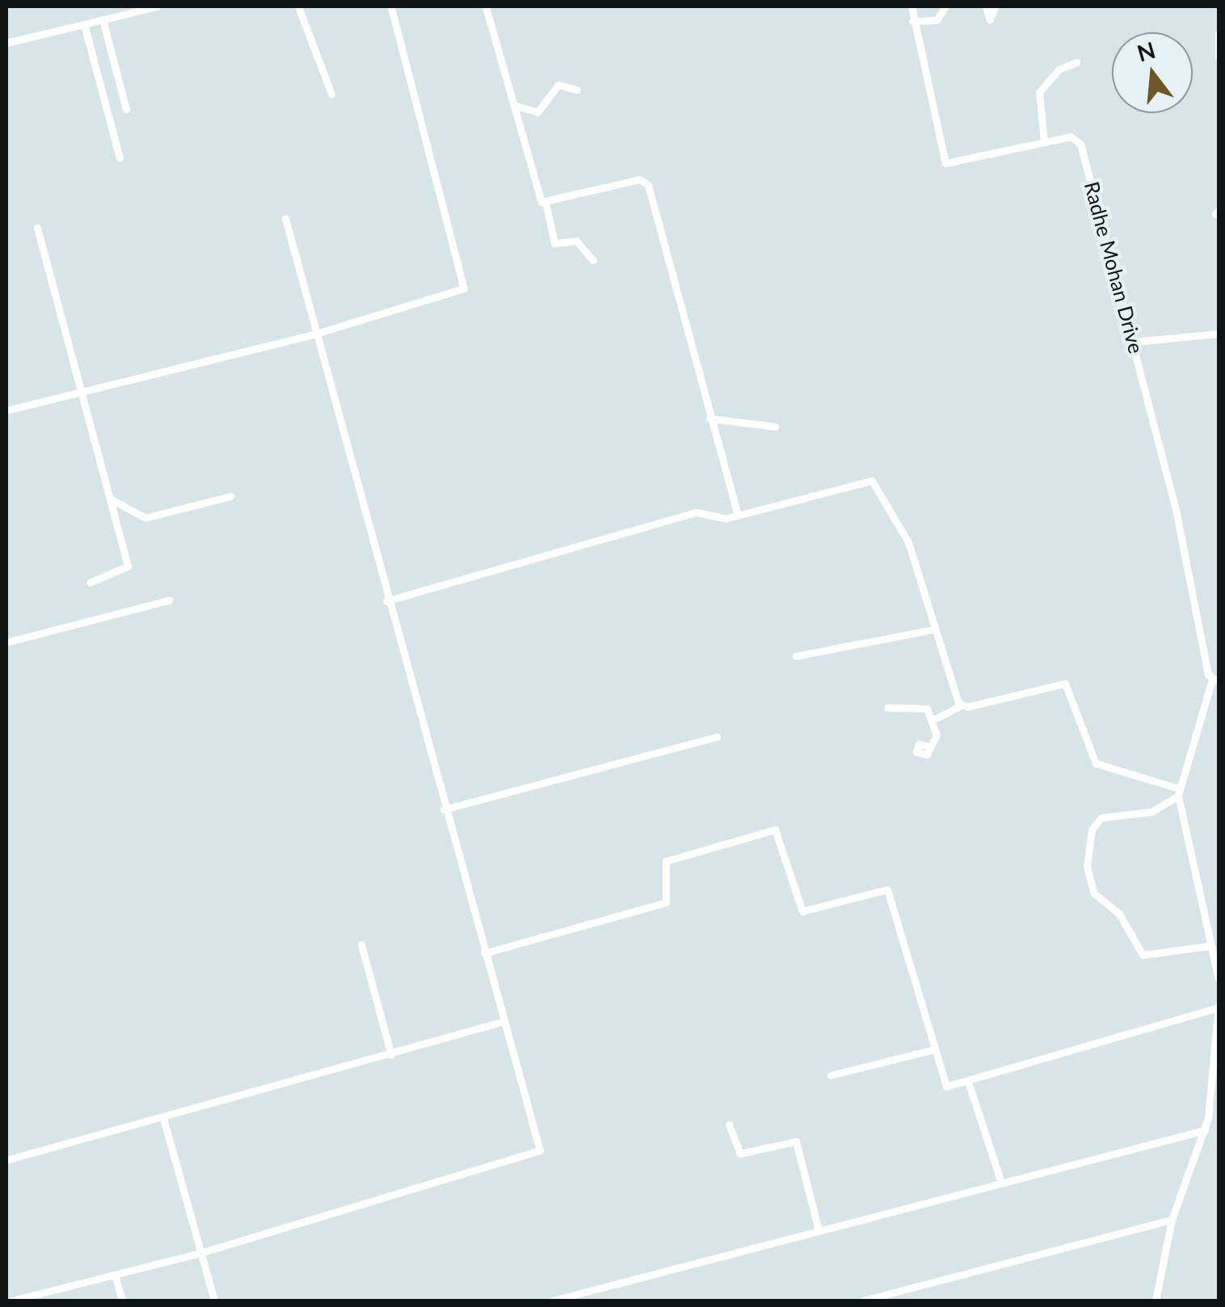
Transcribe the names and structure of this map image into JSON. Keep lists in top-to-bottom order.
{
  "streets": {
    "street": ["Radhe Mohan Drive"]
  },
  "north": "top"
}
